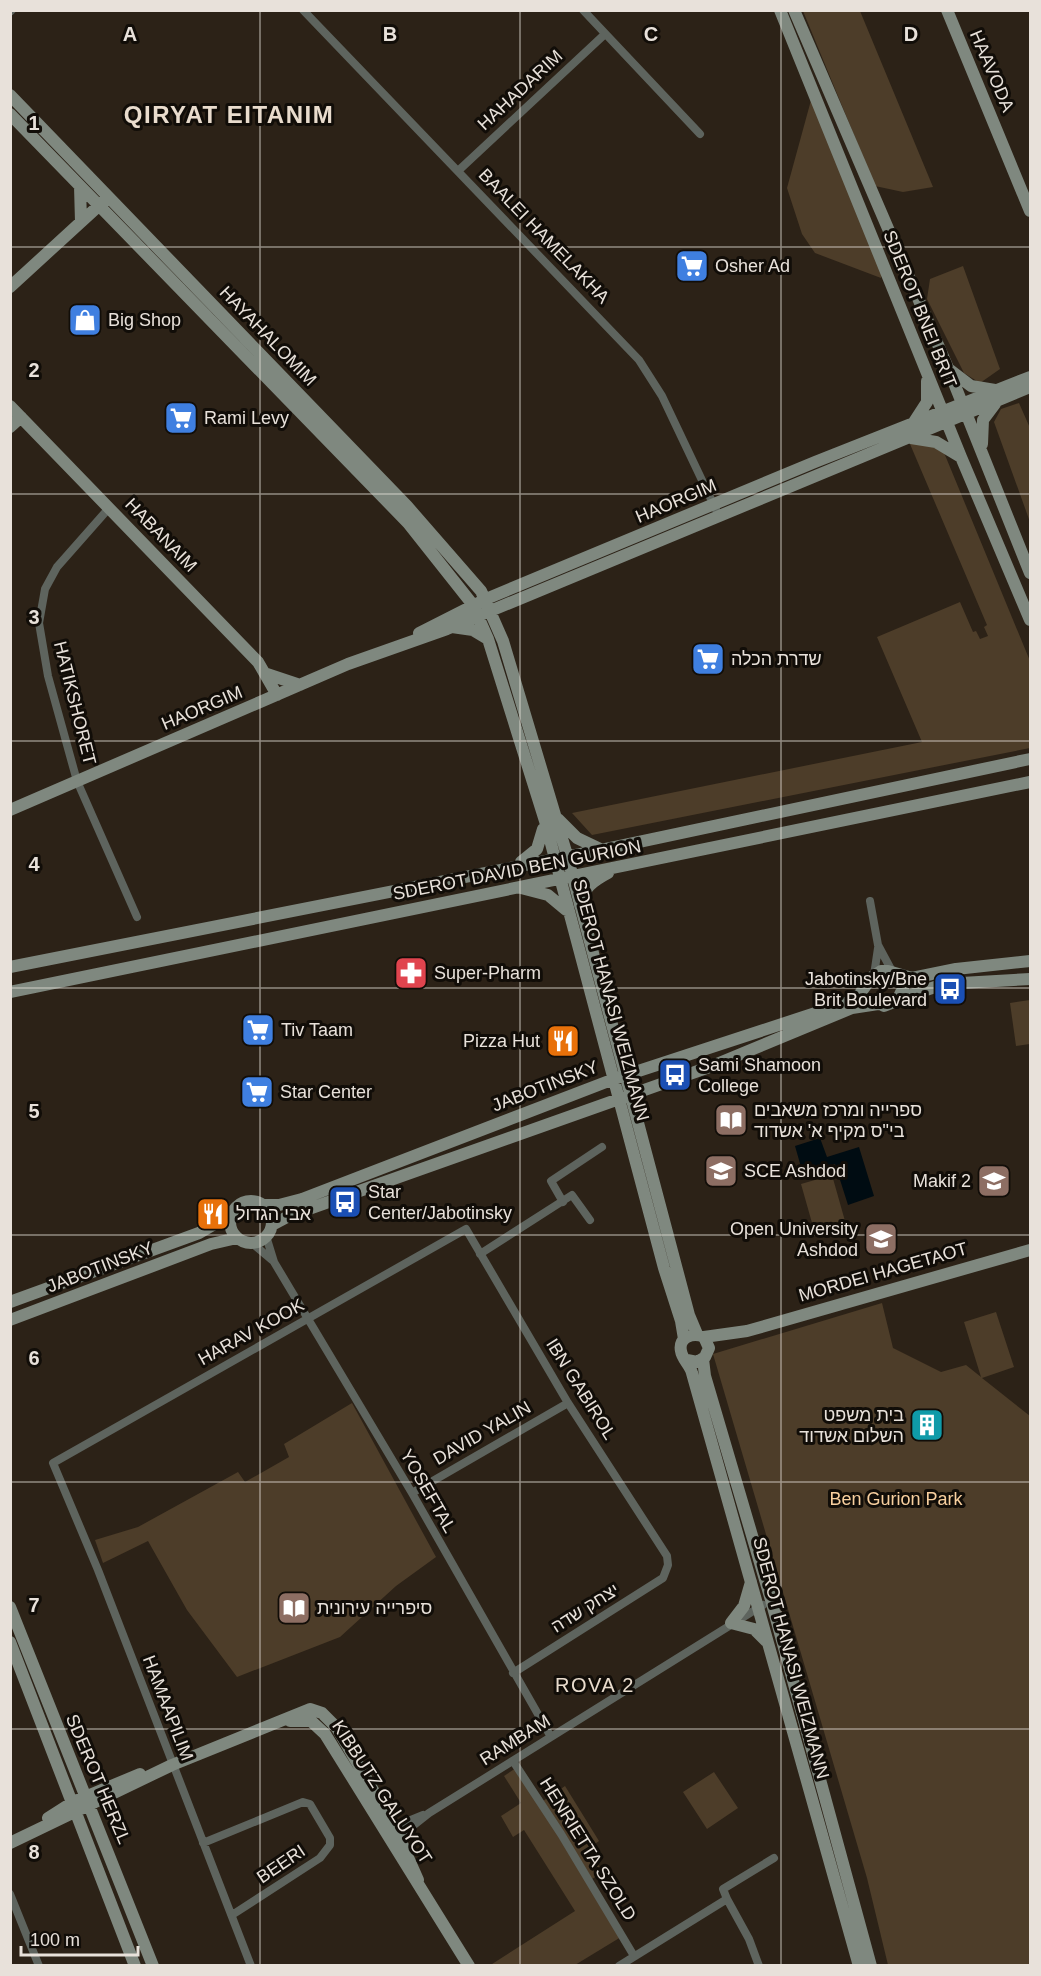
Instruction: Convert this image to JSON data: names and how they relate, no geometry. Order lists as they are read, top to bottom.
{
  "streets": {
    "street": [
      "HAAVODA",
      "HAHADARIM",
      "BAALEI HAMELAKHA",
      "SDEROT BNEI BRIT",
      "HAYAHALOMIM",
      "HAORGIM",
      "HABANAIM",
      "HATIKSHORET",
      "SDEROT DAVID BEN GURION",
      "SDEROT HANASI WEIZMANN",
      "JABOTINSKY",
      "MORDEI HAGETAOT",
      "HARAV KOOK",
      "IBN GABIROL",
      "DAVID YALIN",
      "YOSEFTAL",
      "יצחק שדה",
      "HAMAAPILIM",
      "RAMBAM",
      "SDEROT HERZL",
      "KIBBUTZ GALUYOT",
      "HENRIETTA SZOLD",
      "BEERI"
    ]
  },
  "crossings": [
    ["HAHADARIM", "BAALEI HAMELAKHA"],
    ["BAALEI HAMELAKHA", "HAORGIM"],
    ["SDEROT BNEI BRIT", "HAORGIM"],
    ["HAYAHALOMIM", "HAORGIM"],
    ["HAYAHALOMIM", "SDEROT HANASI WEIZMANN"],
    ["HAORGIM", "HABANAIM"],
    ["HAORGIM", "HATIKSHORET"],
    ["HAORGIM", "SDEROT HANASI WEIZMANN"],
    ["HABANAIM", "HATIKSHORET"],
    ["SDEROT DAVID BEN GURION", "SDEROT HANASI WEIZMANN"],
    ["SDEROT HANASI WEIZMANN", "JABOTINSKY"],
    ["SDEROT HANASI WEIZMANN", "MORDEI HAGETAOT"],
    ["SDEROT HANASI WEIZMANN", "RAMBAM"],
    ["JABOTINSKY", "YOSEFTAL"],
    ["HARAV KOOK", "IBN GABIROL"],
    ["HARAV KOOK", "YOSEFTAL"],
    ["HARAV KOOK", "HAMAAPILIM"],
    ["IBN GABIROL", "DAVID YALIN"],
    ["IBN GABIROL", "יצחק שדה"],
    ["DAVID YALIN", "YOSEFTAL"],
    ["YOSEFTAL", "יצחק שדה"],
    ["YOSEFTAL", "RAMBAM"],
    ["HAMAAPILIM", "BEERI"],
    ["RAMBAM", "KIBBUTZ GALUYOT"],
    ["RAMBAM", "HENRIETTA SZOLD"]
  ],
  "districts": ["QIRYAT EITANIM", "ROVA 2"],
  "parks": ["Ben Gurion Park"],
  "places": {
    "supermarket": [
      "Osher Ad",
      "Rami Levy",
      "שדרת הכלה",
      "Tiv Taam",
      "Star Center"
    ],
    "shop": ["Big Shop"],
    "pharmacy": ["Super-Pharm"],
    "bus stop": ["Jabotinsky/Bne Brit Boulevard", "Sami Shamoon College", "Star Center/Jabotinsky"],
    "restaurant": ["Pizza Hut", "אבי הגדול"],
    "library": ["ספרייה ומרכז משאבים בי\"ס מקיף א' אשדוד", "סיפרייה עירונית"],
    "school or university": ["SCE Ashdod", "Makif 2", "Open University Ashdod"],
    "building": ["בית משפט השלום אשדוד"]
  },
  "scale_bar": "100 m",
  "grid": {
    "columns": [
      "A",
      "B",
      "C",
      "D"
    ],
    "rows": [
      "1",
      "2",
      "3",
      "4",
      "5",
      "6",
      "7",
      "8"
    ]
  }
}
